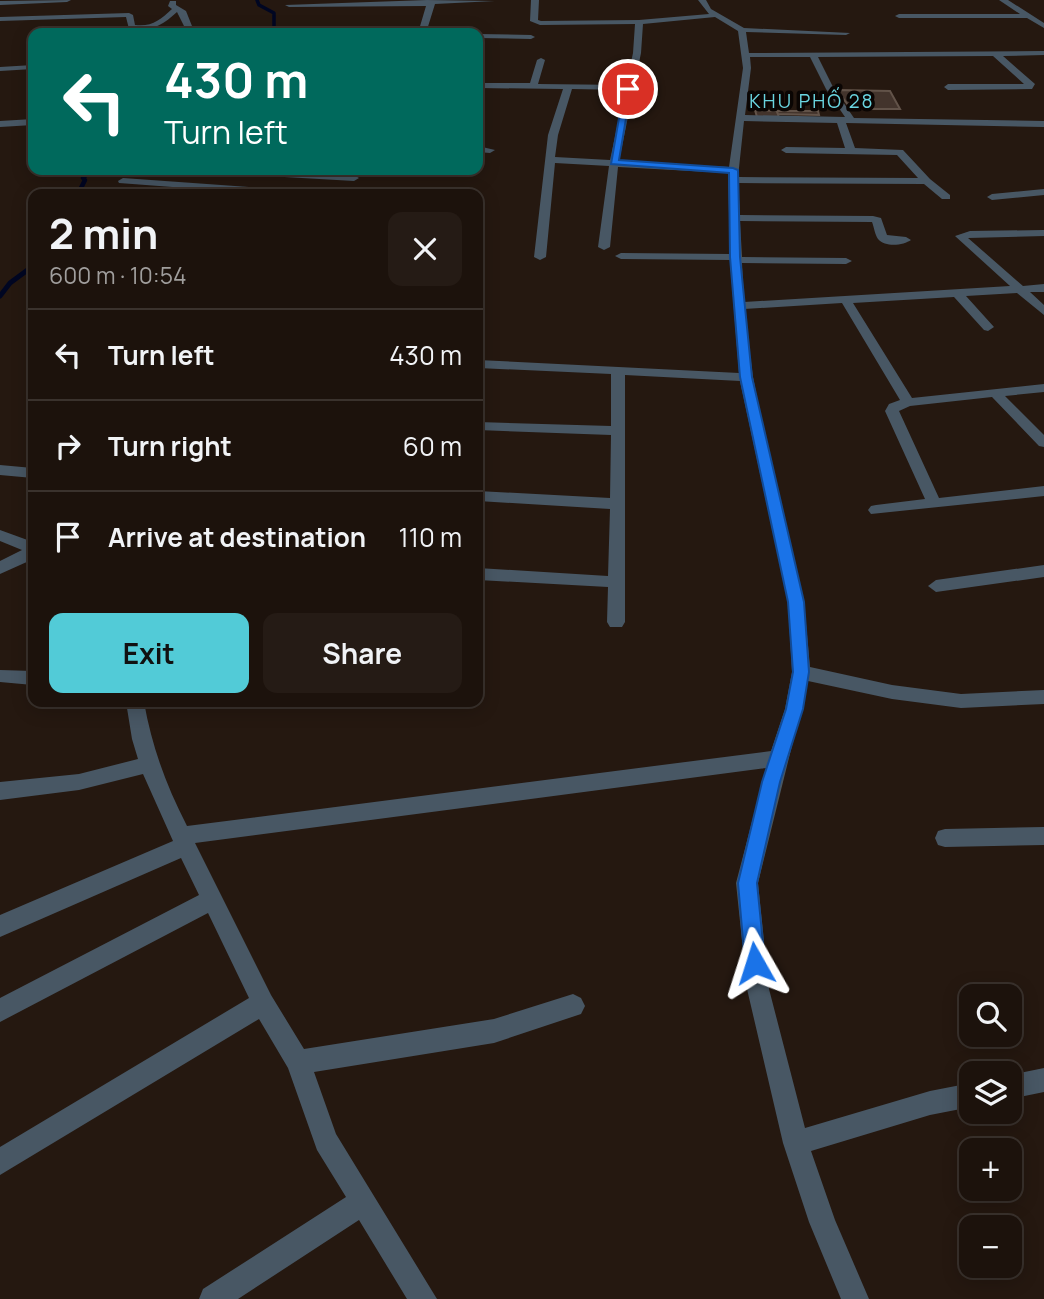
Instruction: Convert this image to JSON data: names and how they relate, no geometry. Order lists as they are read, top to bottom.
{
  "districts": ["KHU PHỐ 28"],
  "page": {
    "turn": ["430 m", "Turn left"],
    "heading": ["2 min", "600 m · 10:54"],
    "list": [
      {
        "name": "Turn left",
        "value": "430 m"
      },
      {
        "name": "Turn right",
        "value": "60 m"
      },
      {
        "name": "Arrive at destination",
        "value": "110 m"
      }
    ],
    "buttons": ["Exit", "Share"],
    "map_buttons": ["+", "−"]
  }
}
